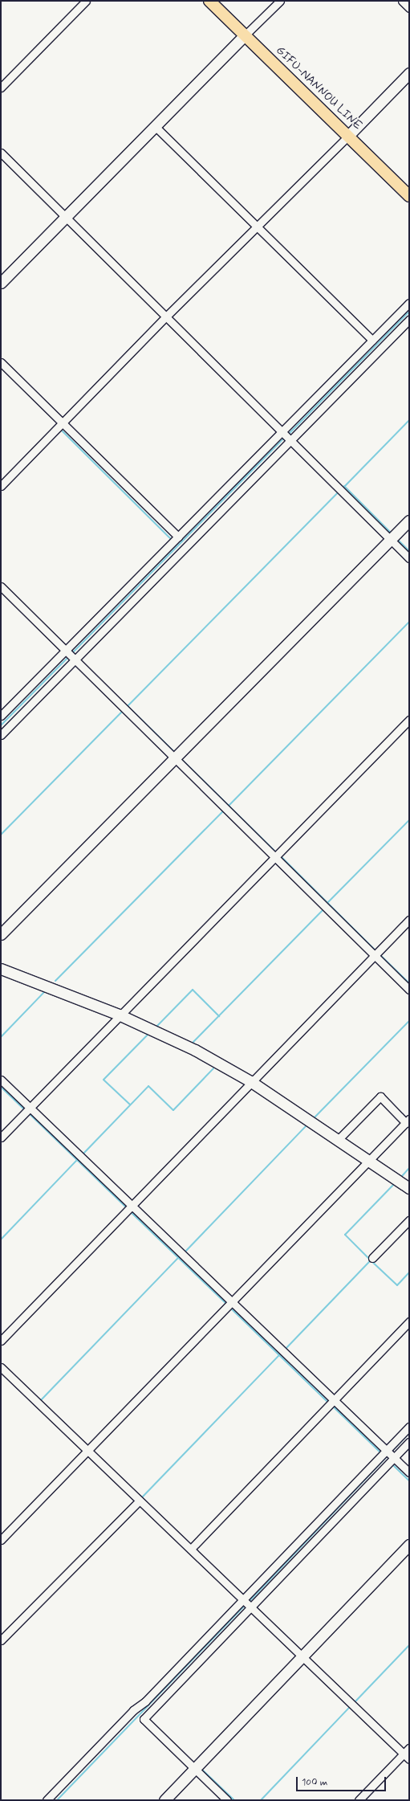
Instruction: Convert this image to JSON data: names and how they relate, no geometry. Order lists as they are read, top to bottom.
{
  "streets": {
    "main road": ["GIFU-NANNOU LINE"]
  },
  "scale_bar": "100 m"
}
